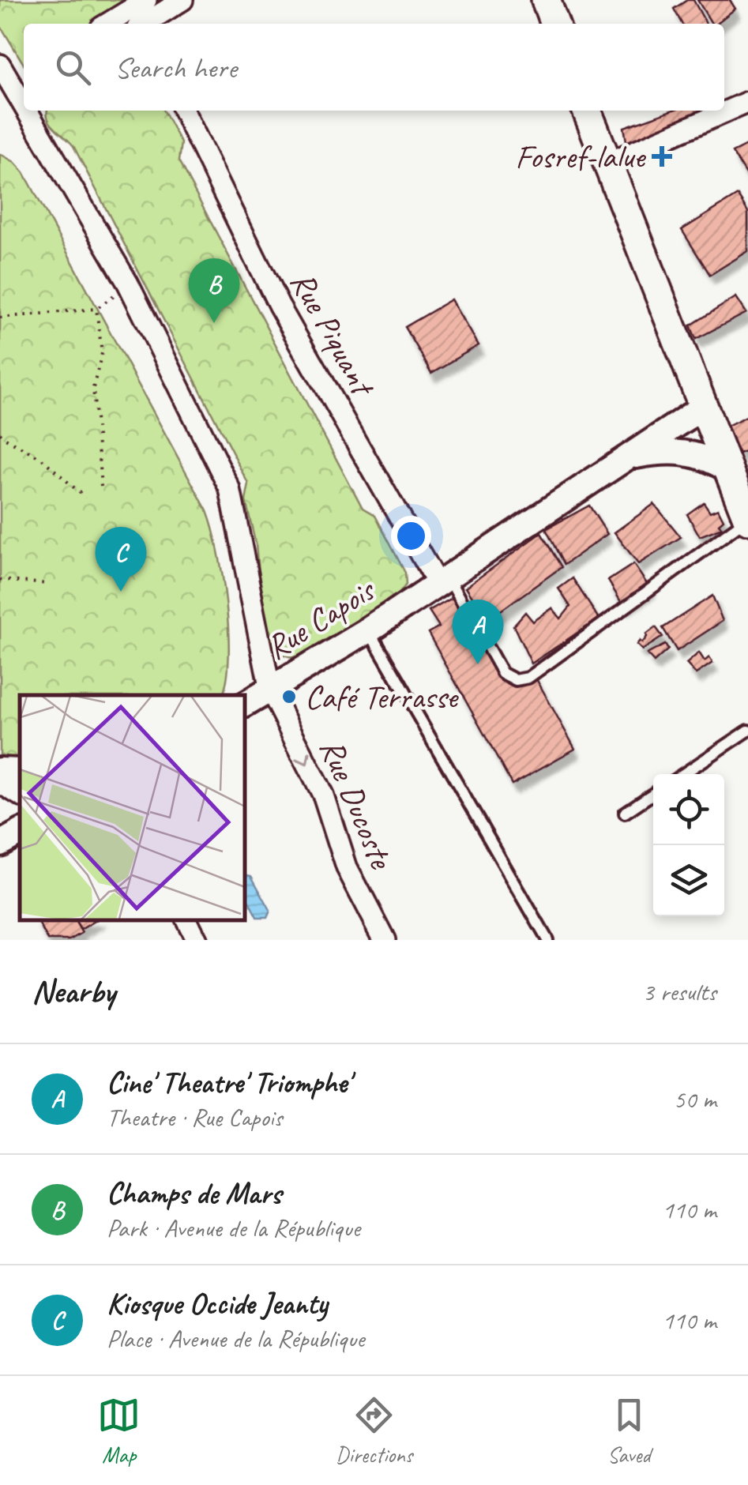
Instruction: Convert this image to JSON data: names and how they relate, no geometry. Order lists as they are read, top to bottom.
{
  "streets": {
    "street": ["Rue Piquant", "Rue Capois", "Rue Ducoste"]
  },
  "crossings": [
    ["Rue Piquant", "Rue Capois"],
    ["Rue Capois", "Rue Ducoste"]
  ],
  "places": {
    "health": ["Fosref-lalue"],
    "other": ["Café Terrasse"]
  },
  "page": {
    "search": "Search here",
    "pins": ["B", "C", "A"],
    "heading": ["Nearby", "3 results"],
    "list": [
      {
        "mark": "A",
        "name": "Cine' Theatre' Triomphe'",
        "note": "Theatre · Rue Capois",
        "value": "50 m"
      },
      {
        "mark": "B",
        "name": "Champs de Mars",
        "note": "Park · Avenue de la République",
        "value": "110 m"
      },
      {
        "mark": "C",
        "name": "Kiosque Occide Jeanty",
        "note": "Place · Avenue de la République",
        "value": "110 m"
      }
    ],
    "nav": ["Map", "Directions", "Saved"]
  }
}
